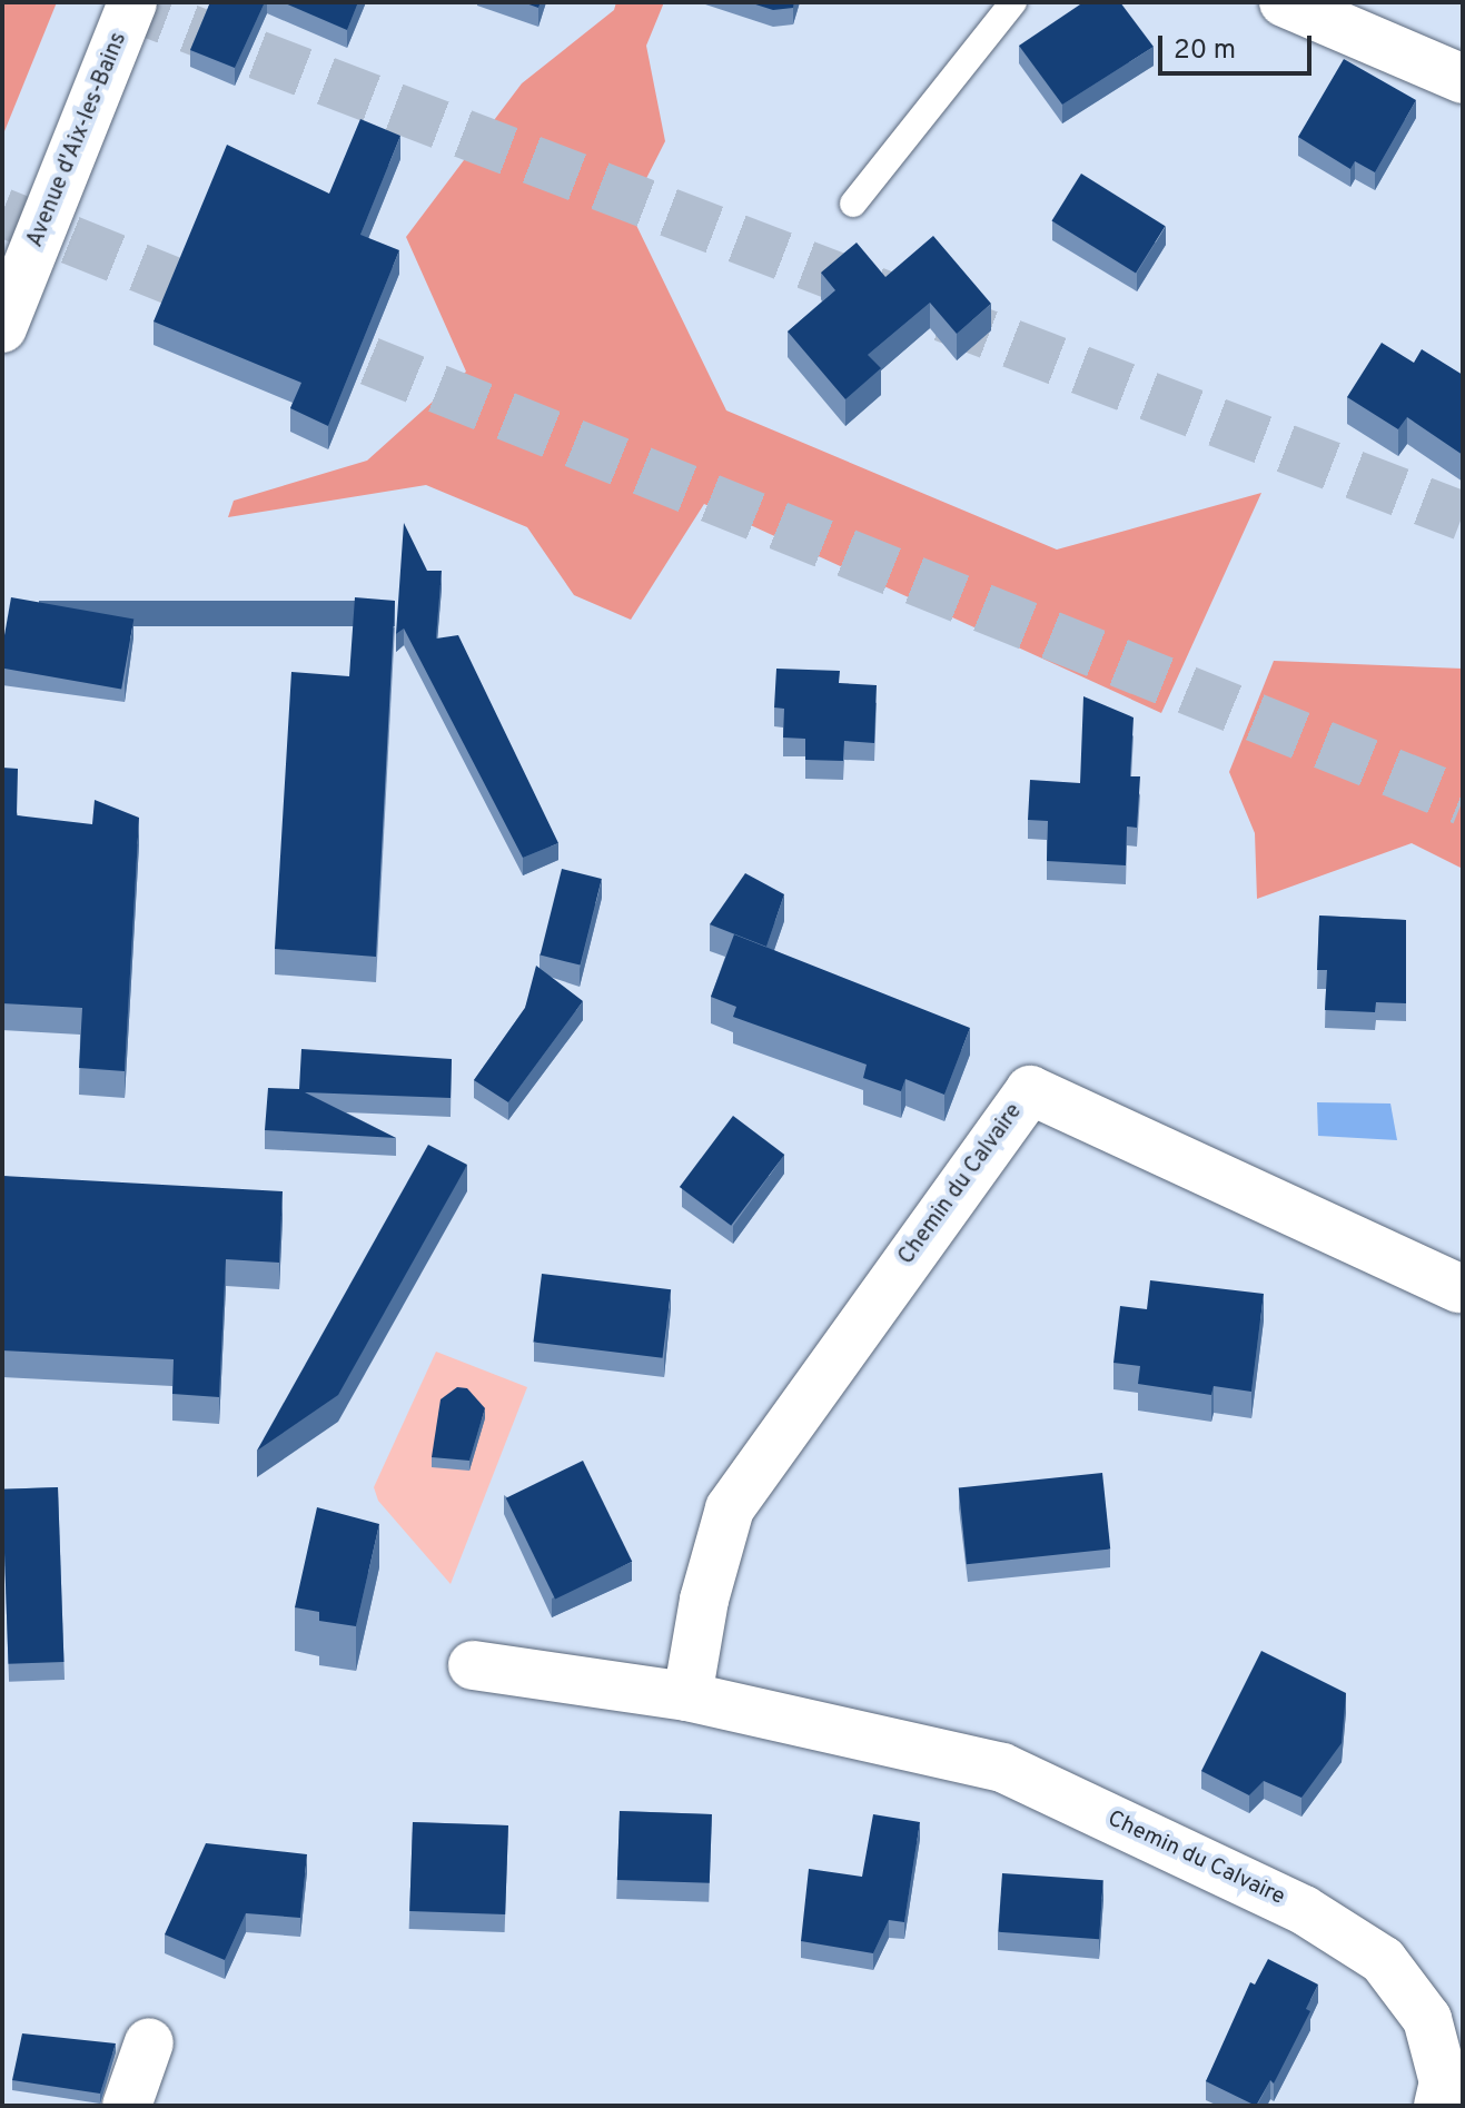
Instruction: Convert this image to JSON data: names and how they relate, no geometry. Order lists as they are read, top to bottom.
{
  "streets": {
    "street": ["Avenue d'Aix-les-Bains", "Chemin du Calvaire"]
  },
  "scale_bar": "20 m"
}
